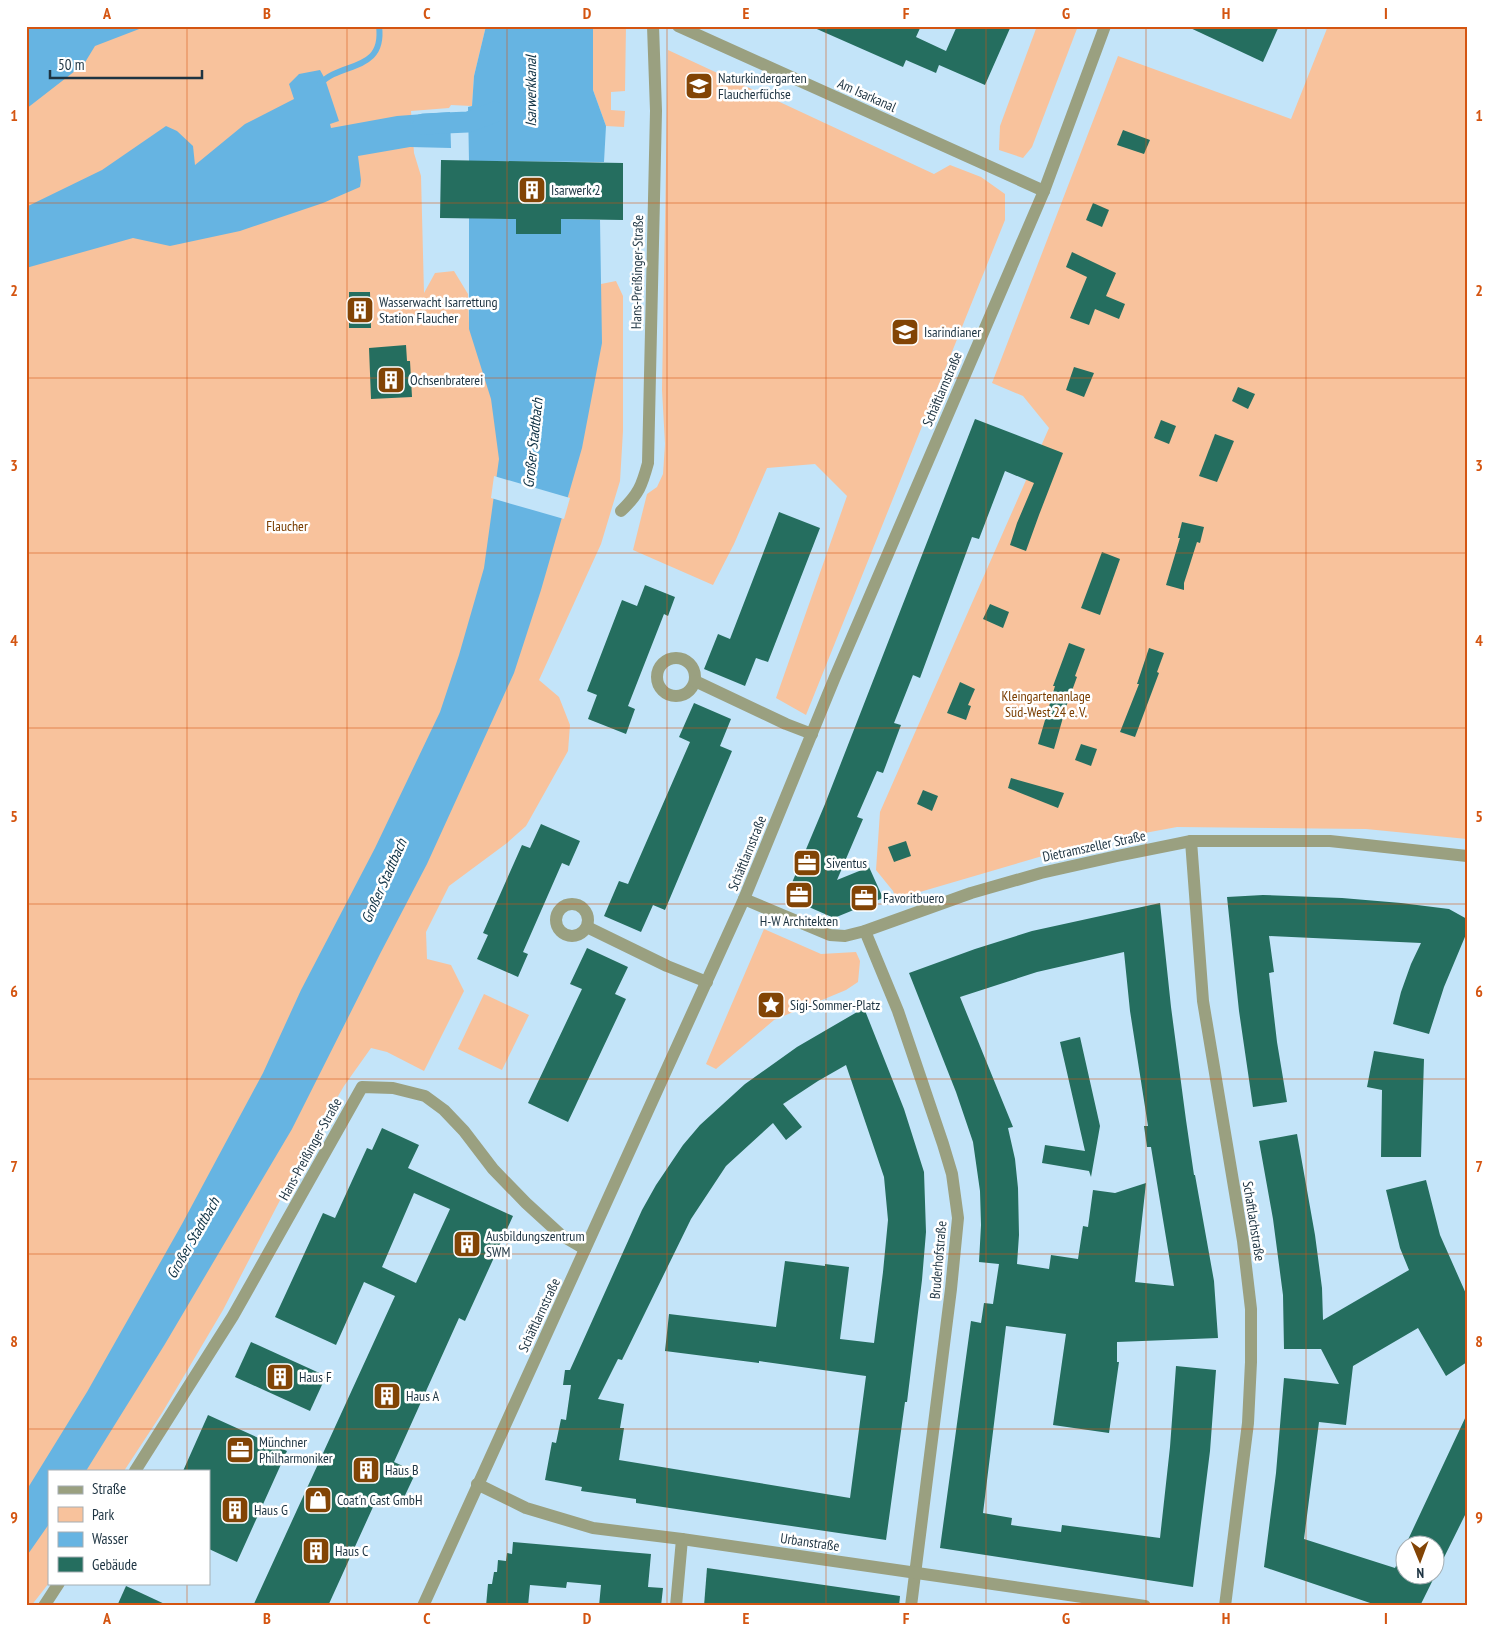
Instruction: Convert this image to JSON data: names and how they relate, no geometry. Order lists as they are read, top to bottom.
{
  "streets": {
    "street": [
      "Am Isarkanal",
      "Hans-Preißinger-Straße",
      "Schäftlarnstraße",
      "Dietramszeller Straße",
      "Schaftlachstraße",
      "Bruderhofstraße",
      "Urbanstraße"
    ]
  },
  "crossings": [
    ["Am Isarkanal", "Schäftlarnstraße"],
    ["Hans-Preißinger-Straße", "Schäftlarnstraße"],
    ["Schäftlarnstraße", "Dietramszeller Straße"],
    ["Schäftlarnstraße", "Urbanstraße"],
    ["Dietramszeller Straße", "Schaftlachstraße"],
    ["Dietramszeller Straße", "Bruderhofstraße"],
    ["Bruderhofstraße", "Urbanstraße"]
  ],
  "water": ["Isarwerkkanal", "Großer Stadtbach"],
  "parks": ["Flaucher", "Kleingartenanlage Süd-West 24 e. V."],
  "places": {
    "school or university": ["Naturkindergarten Flaucherfüchse", "Isarindianer"],
    "building": [
      "Isarwerk 2",
      "Wasserwacht Isarrettung Station Flaucher",
      "Ochsenbraterei",
      "Ausbildungszentrum SWM",
      "Haus F",
      "Haus A",
      "Haus B",
      "Haus G",
      "Haus C"
    ],
    "office": [
      "Siventus",
      "H-W Architekten",
      "Favoritbuero",
      "Münchner Philharmoniker"
    ],
    "place": ["Sigi-Sommer-Platz"],
    "shop": ["Coat'n Cast GmbH"]
  },
  "legend": [
    "Straße",
    "Park",
    "Wasser",
    "Gebäude"
  ],
  "scale_bar": "50 m",
  "north": "bottom",
  "grid": {
    "columns": [
      "A",
      "B",
      "C",
      "D",
      "E",
      "F",
      "G",
      "H",
      "I"
    ],
    "rows": [
      "1",
      "2",
      "3",
      "4",
      "5",
      "6",
      "7",
      "8",
      "9"
    ]
  }
}
